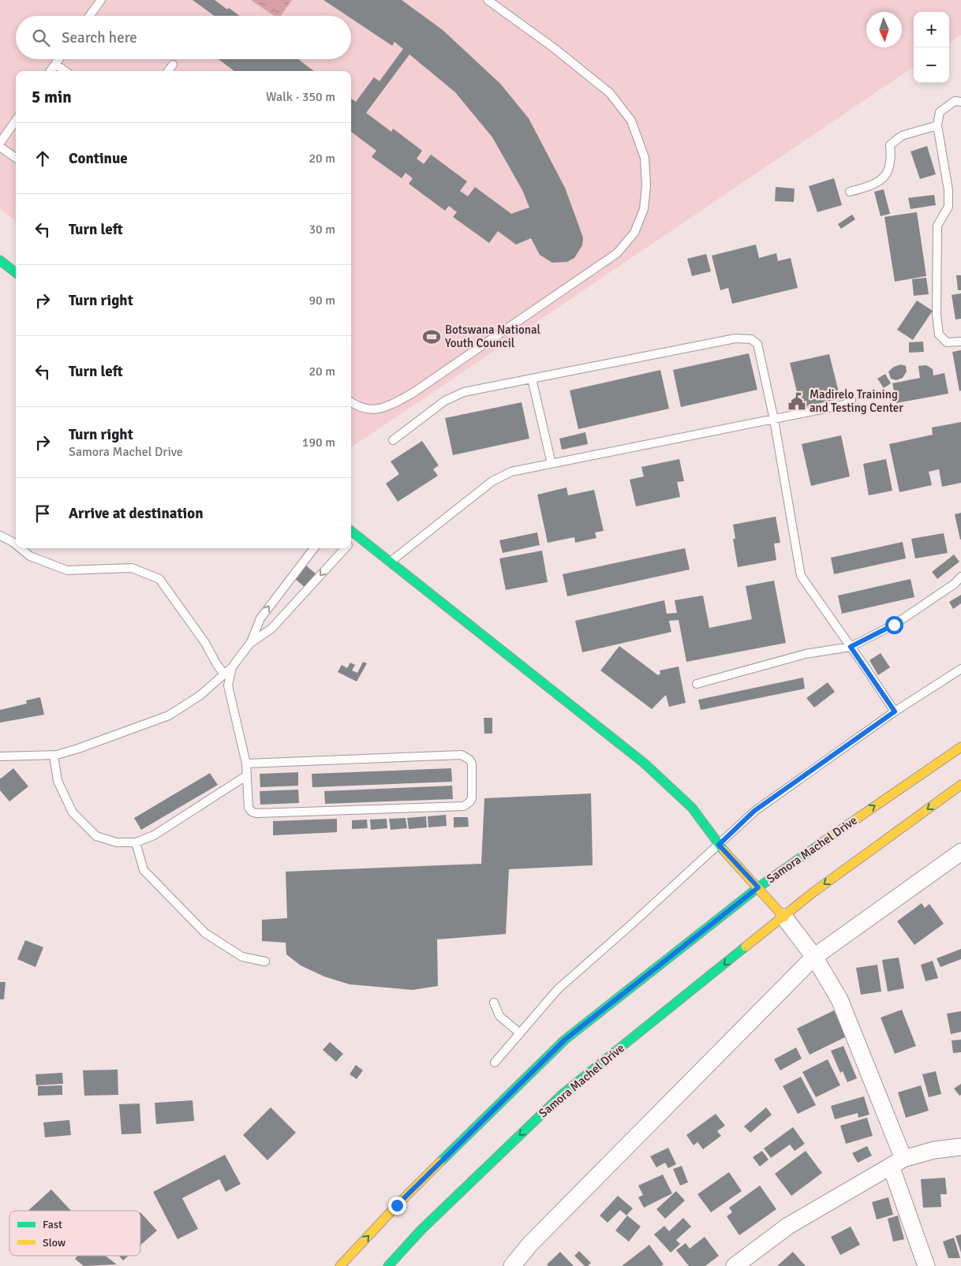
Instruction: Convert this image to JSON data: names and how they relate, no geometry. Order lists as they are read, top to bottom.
{
  "streets": {
    "main road": ["Samora Machel Drive"]
  },
  "places": {
    "sports": ["Botswana National Youth Council"],
    "public building": ["Madirelo Training and Testing Center"]
  },
  "legend": ["Fast", "Slow"],
  "north": "bottom",
  "page": {
    "map_buttons": ["+", "−"],
    "search": "Search here",
    "heading": ["5 min", "Walk · 350 m"],
    "list": [
      ["Continue", "20 m"],
      ["Turn left", "30 m"],
      ["Turn right", "90 m"],
      ["Turn left", "20 m"],
      ["Turn right", "Samora Machel Drive", "190 m"],
      "Arrive at destination"
    ]
  }
}
